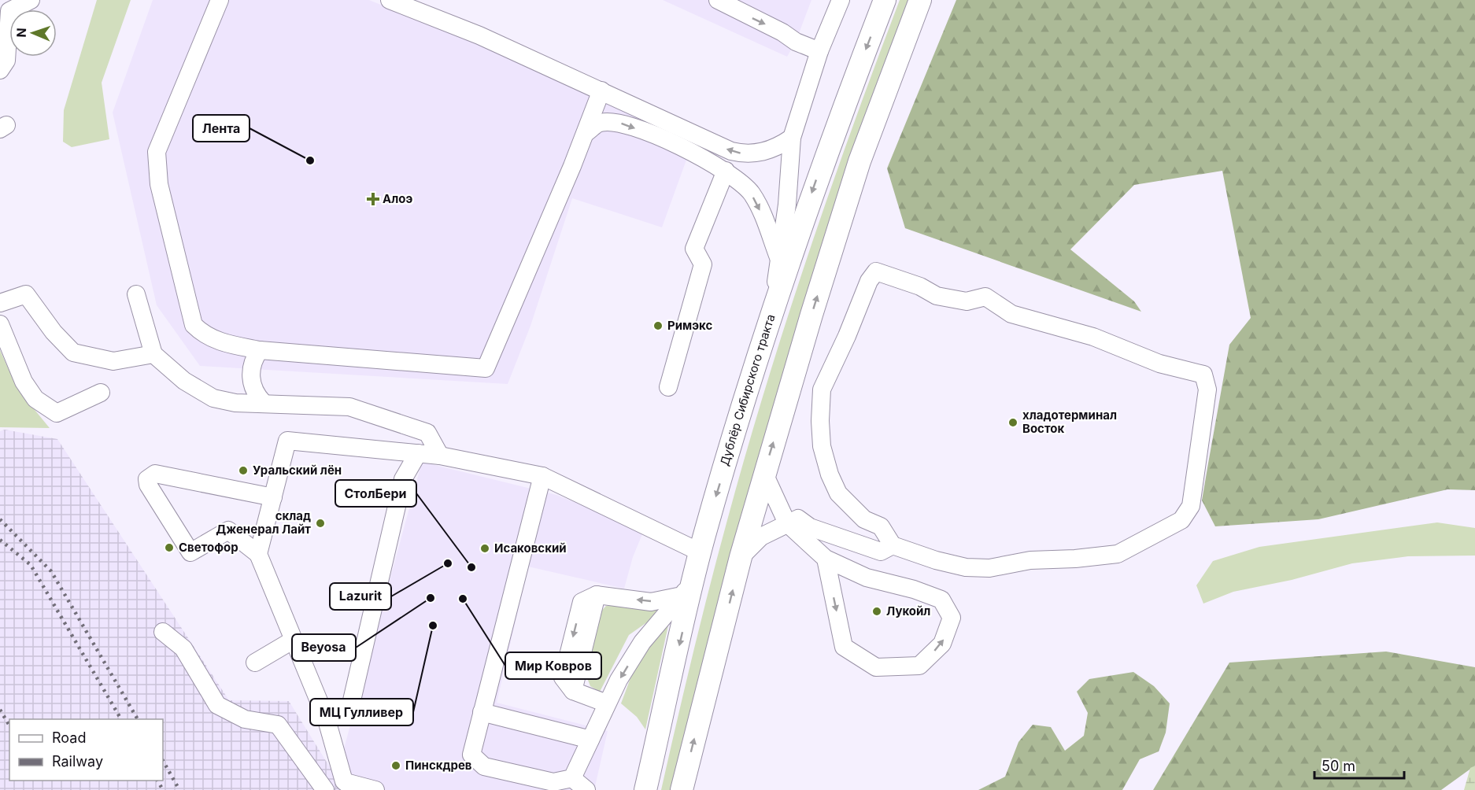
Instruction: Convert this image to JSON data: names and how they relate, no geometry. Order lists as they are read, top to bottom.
{
  "streets": {
    "main road": ["Дублёр Сибирского тракта"]
  },
  "places": {
    "other": [
      "Лента",
      "Римэкс",
      "хладотерминал Восток",
      "Уральский лён",
      "склад Дженерал Лайт",
      "Светофор",
      "Исаковский",
      "Lazurit",
      "СтолБери",
      "Beyosa",
      "Мир Ковров",
      "Лукойл",
      "МЦ Гулливер",
      "Пинскдрев"
    ],
    "health": ["Алоэ"]
  },
  "legend": ["Road", "Railway"],
  "scale_bar": "50 m",
  "north": "left"
}
